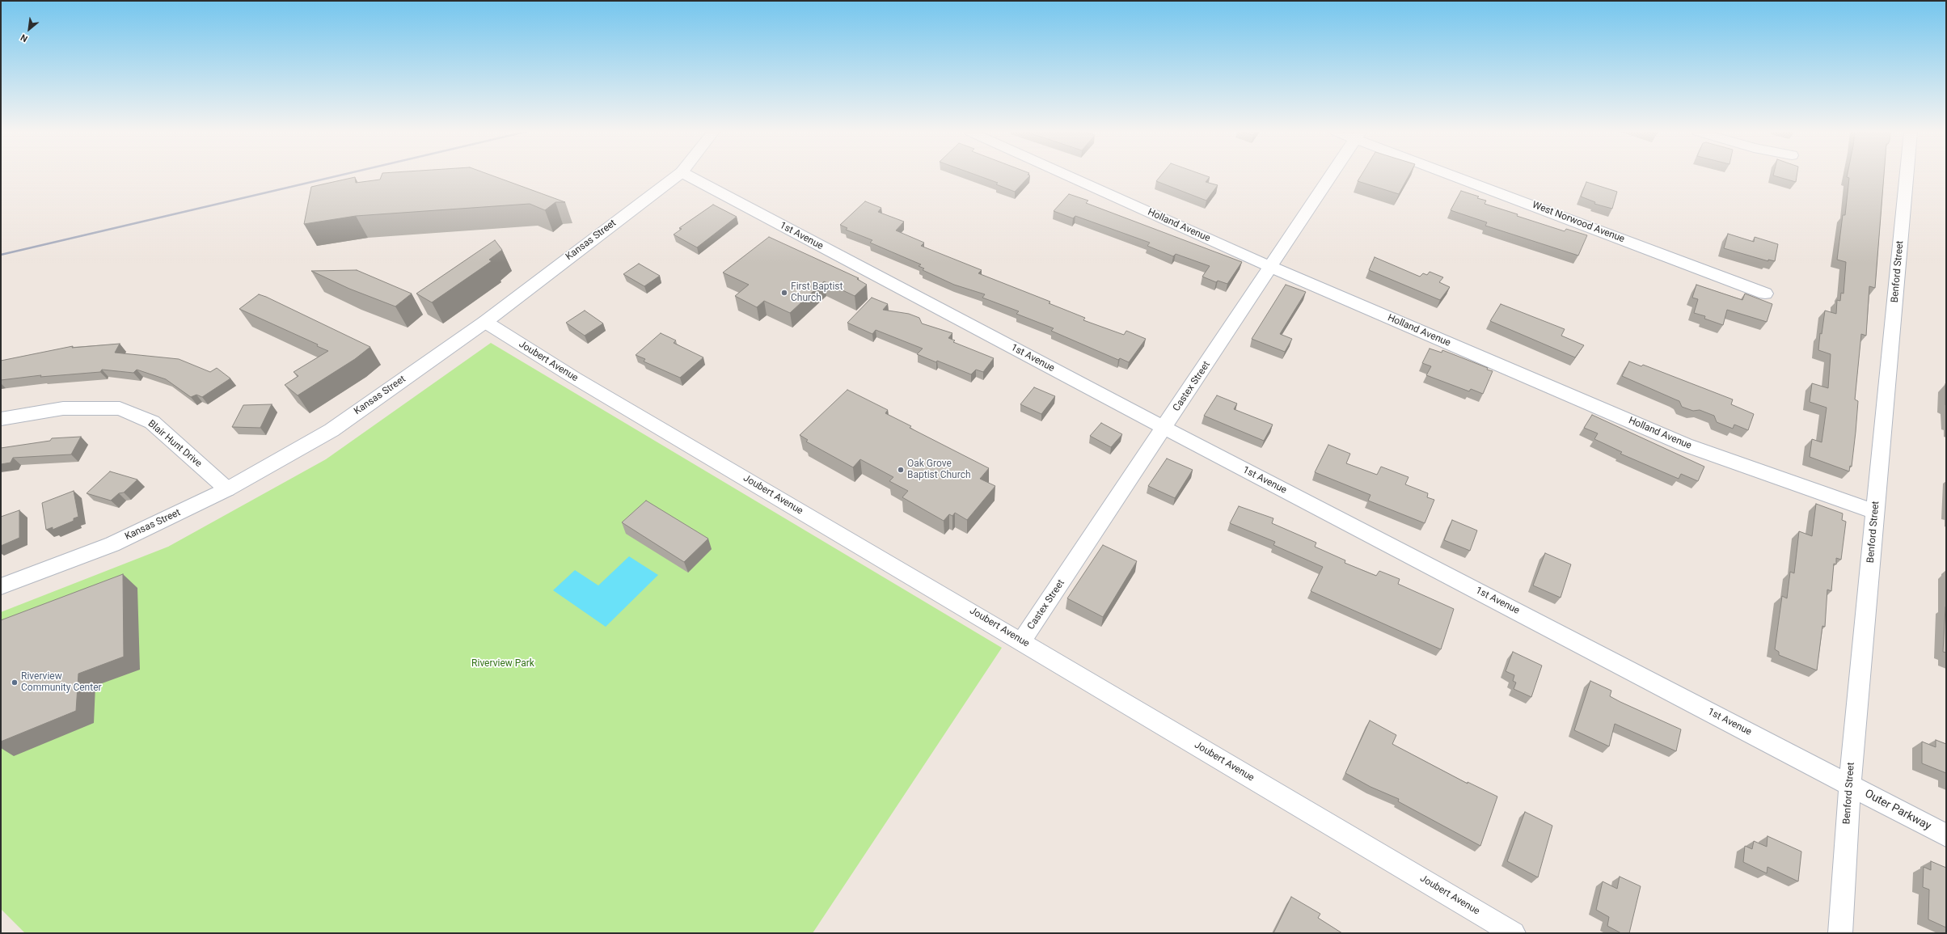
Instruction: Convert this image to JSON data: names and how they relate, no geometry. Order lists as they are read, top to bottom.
{
  "streets": {
    "street": [
      "West Norwood Avenue",
      "Holland Avenue",
      "1st Avenue",
      "Kansas Street",
      "Benford Street",
      "Joubert Avenue",
      "Castex Street",
      "Blair Hunt Drive",
      "Outer Parkway"
    ]
  },
  "crossings": [
    ["Holland Avenue", "Benford Street"],
    ["Holland Avenue", "Castex Street"],
    ["1st Avenue", "Benford Street"],
    ["1st Avenue", "Castex Street"],
    ["1st Avenue", "Outer Parkway"],
    ["Kansas Street", "Joubert Avenue"],
    ["Kansas Street", "Blair Hunt Drive"],
    ["Benford Street", "Outer Parkway"],
    ["Joubert Avenue", "Castex Street"]
  ],
  "parks": ["Riverview Park"],
  "places": ["First Baptist Church", "Oak Grove Baptist Church", "Riverview Community Center"],
  "north": "bottom left"
}
